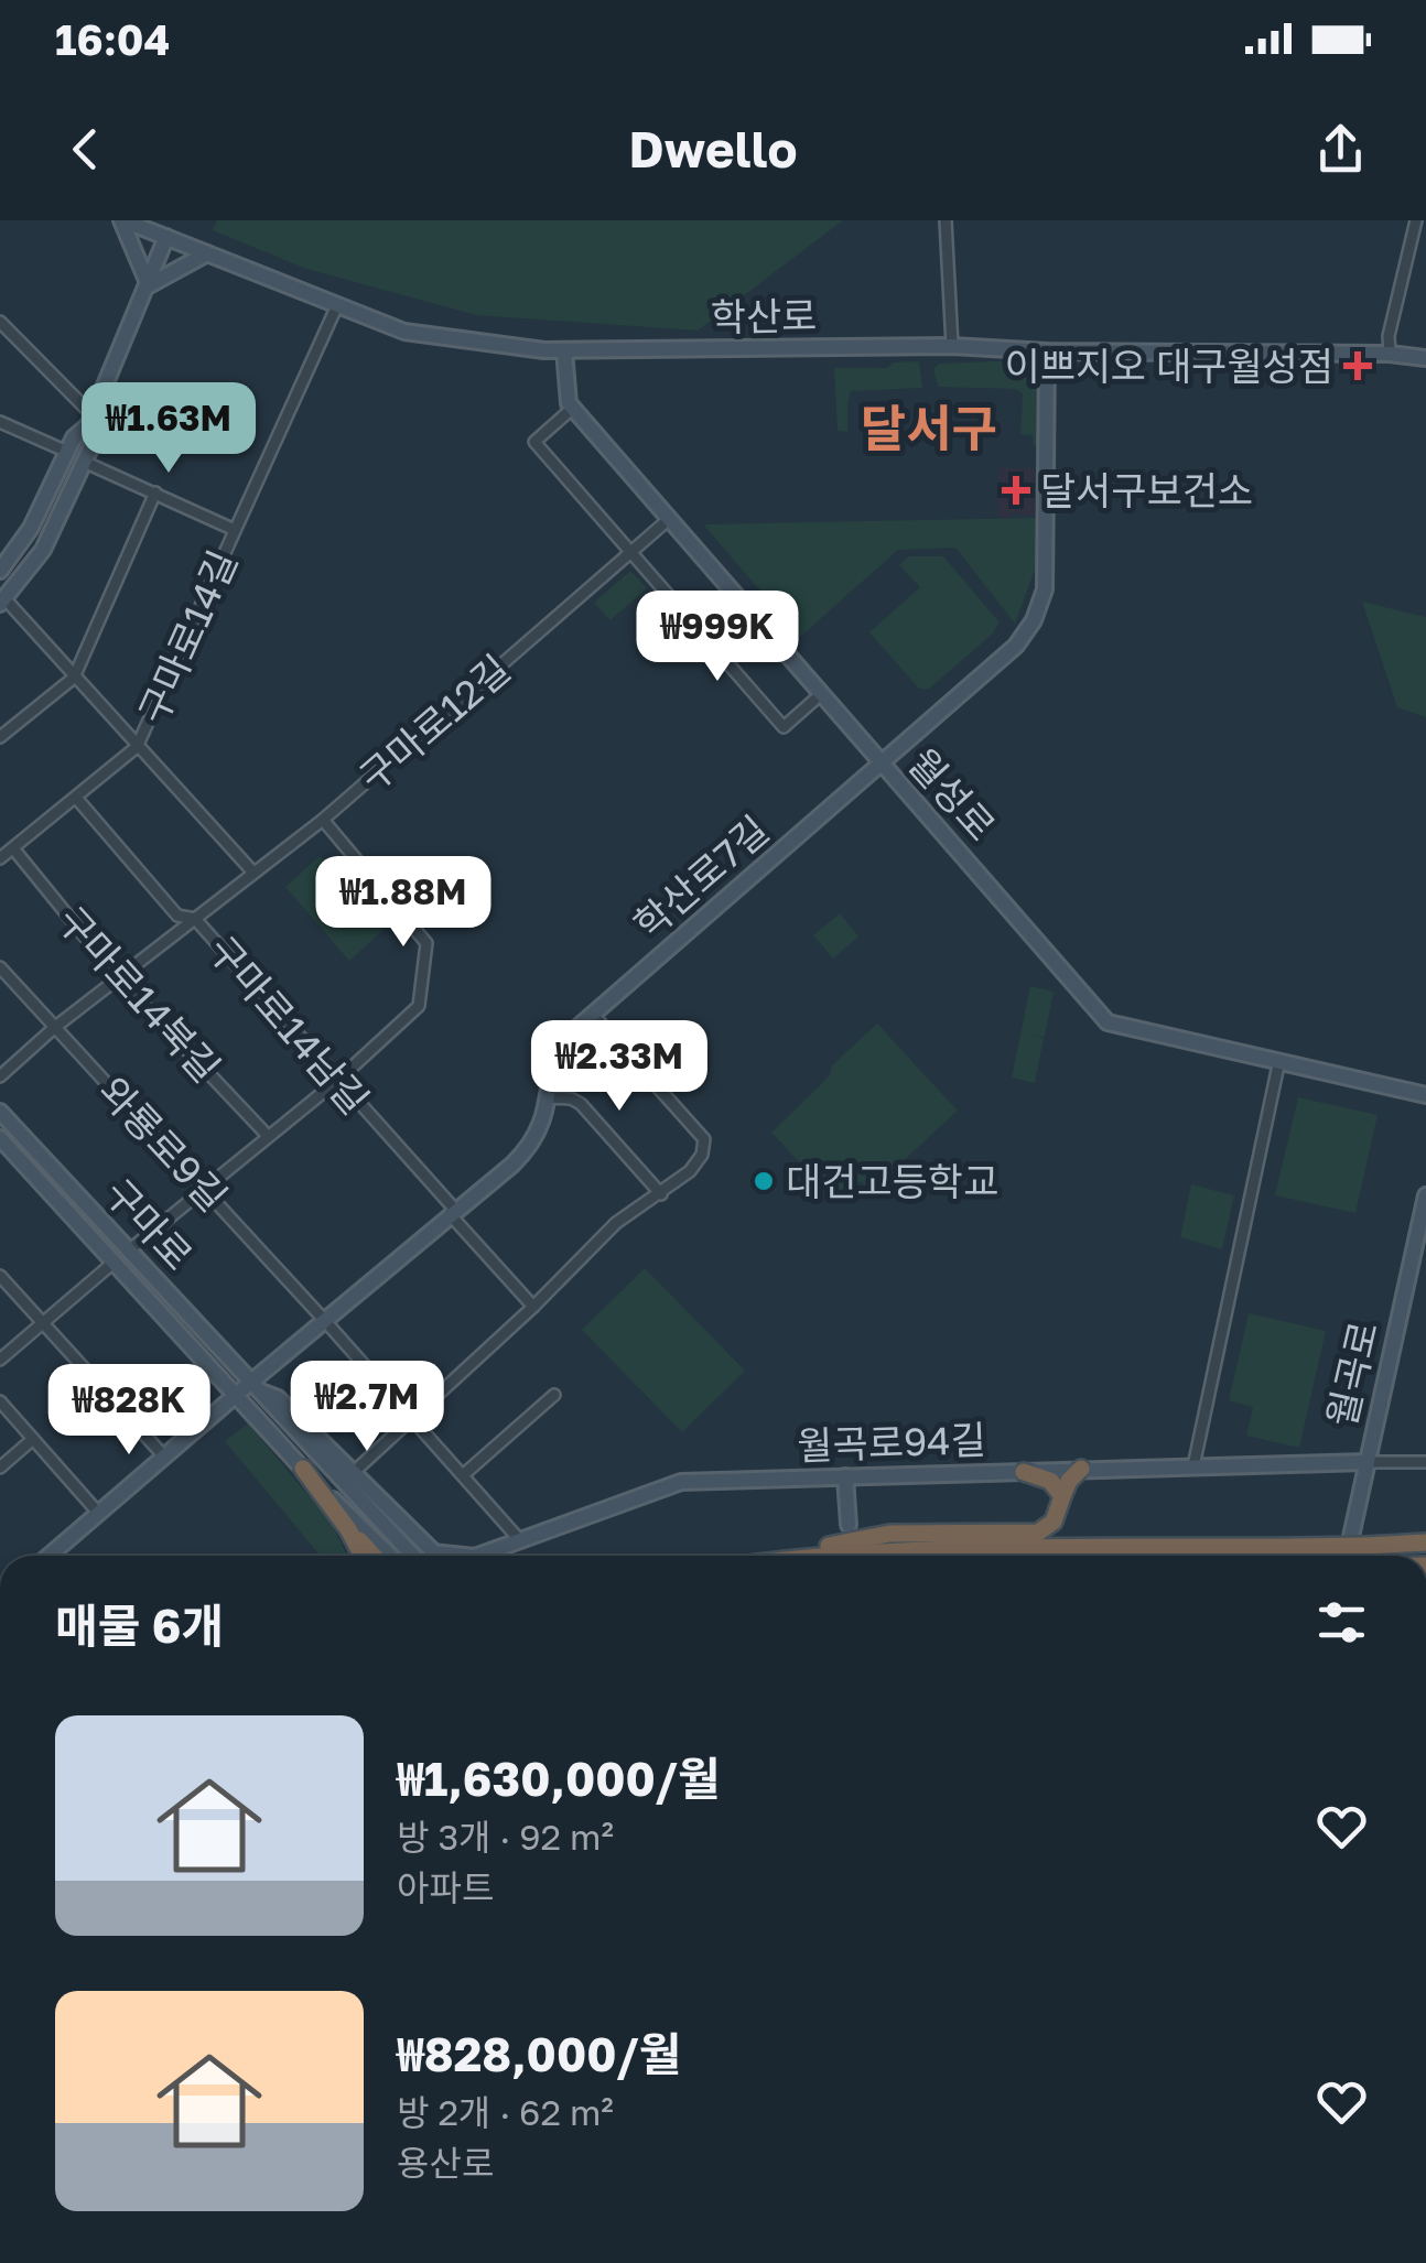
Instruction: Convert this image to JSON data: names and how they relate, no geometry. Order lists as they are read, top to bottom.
{
  "streets": {
    "main road": [
      "학산로",
      "월성로",
      "학산로7길",
      "구마로",
      "월곡로",
      "월곡로94길"
    ],
    "street": [
      "구마로14길",
      "구마로12길",
      "구마로14북길",
      "구마로14남길",
      "와룡로9길"
    ]
  },
  "crossings": [
    ["학산로", "구마로14길"],
    ["학산로", "학산로7길"],
    ["구마로14길", "구마로14북길"],
    ["구마로14길", "구마로14남길"],
    ["구마로12길", "월성로"],
    ["구마로12길", "구마로14북길"],
    ["구마로12길", "구마로14남길"],
    ["구마로12길", "와룡로9길"],
    ["월성로", "학산로7길"],
    ["학산로7길", "구마로14남길"],
    ["학산로7길", "와룡로9길"],
    ["학산로7길", "구마로"],
    ["와룡로9길", "월곡로94길"],
    ["월곡로", "월곡로94길"]
  ],
  "districts": ["달서구"],
  "places": {
    "health": ["이쁘지오 대구월성점", "달서구보건소"],
    "other": ["대건고등학교"]
  },
  "page": {
    "status": "16:04",
    "header": "Dwello",
    "price": [
      "₩1.63M",
      "₩999K",
      "₩1.88M",
      "₩2.33M",
      "₩2.7M",
      "₩828K"
    ],
    "heading": "매물 6개",
    "list": [
      {
        "name": "₩1,630,000/월",
        "note": "방 3개 · 92 m² · 아파트"
      },
      {
        "name": "₩828,000/월",
        "note": "방 2개 · 62 m² · 용산로"
      }
    ]
  }
}
